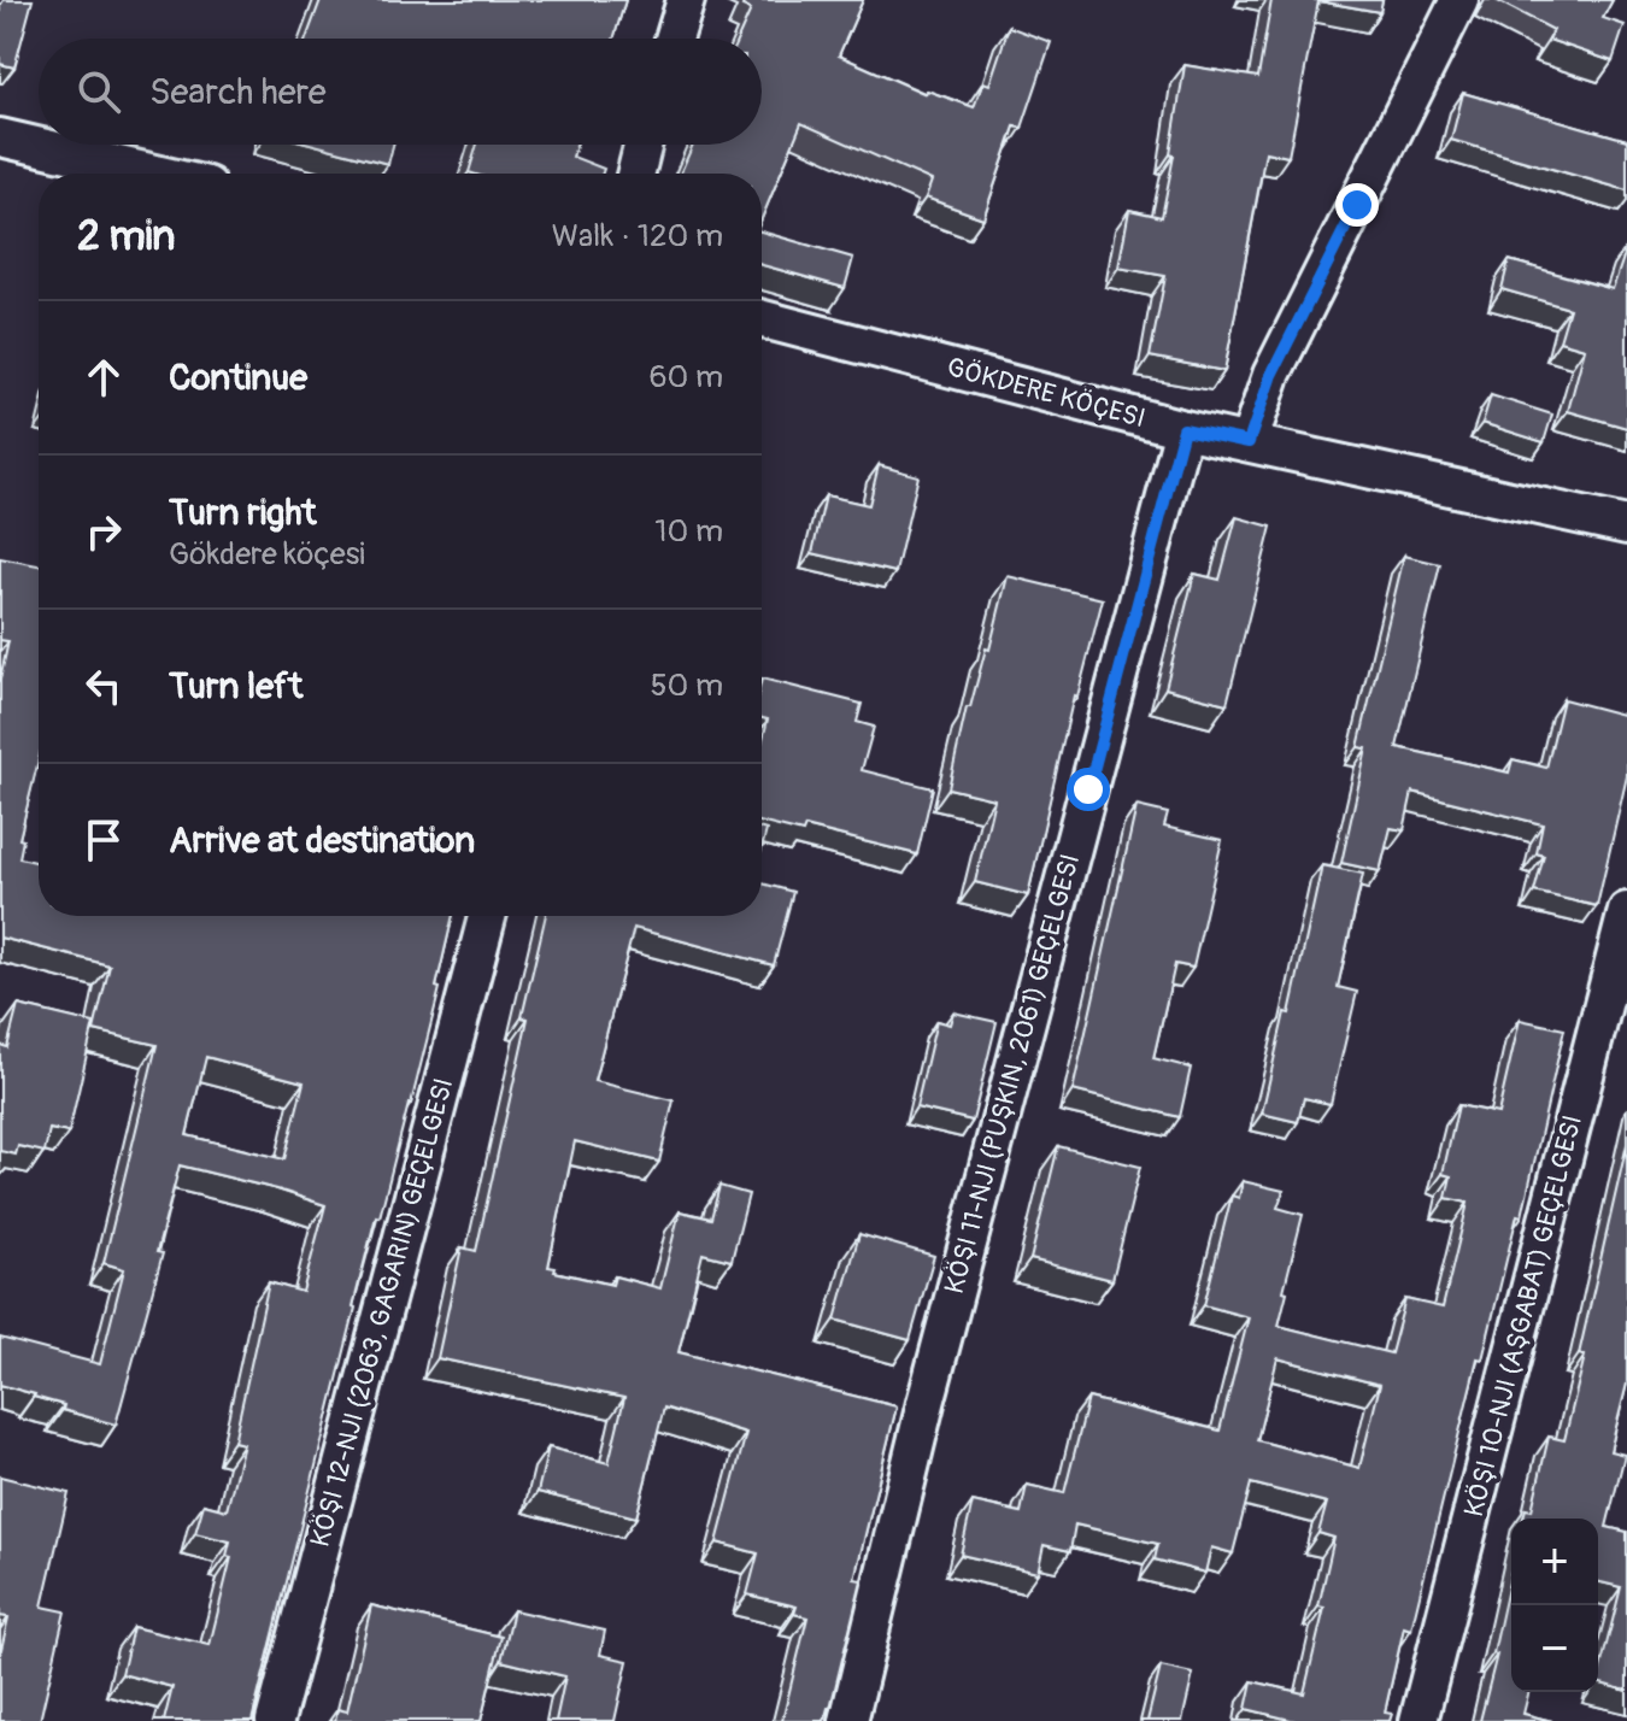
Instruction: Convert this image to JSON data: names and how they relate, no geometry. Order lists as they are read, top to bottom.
{
  "streets": {
    "street": [
      "GÖKDERE KÖÇESI",
      "KÖŞI 11-NJI (PUŞKIN, 2061) GEÇELGESI",
      "KÖŞI 12-NJI (2063, GAGARIN) GEÇELGESI",
      "KÖŞI 10-NJI (AŞGABAT) GEÇELGESI"
    ]
  },
  "crossings": [
    ["GÖKDERE KÖÇESI", "KÖŞI 11-NJI (PUŞKIN, 2061) GEÇELGESI"]
  ],
  "page": {
    "search": "Search here",
    "heading": ["2 min", "Walk · 120 m"],
    "list": [
      ["Continue", "60 m"],
      ["Turn right", "Gökdere köçesi", "10 m"],
      ["Turn left", "50 m"],
      "Arrive at destination"
    ],
    "map_buttons": ["+", "−"]
  }
}
